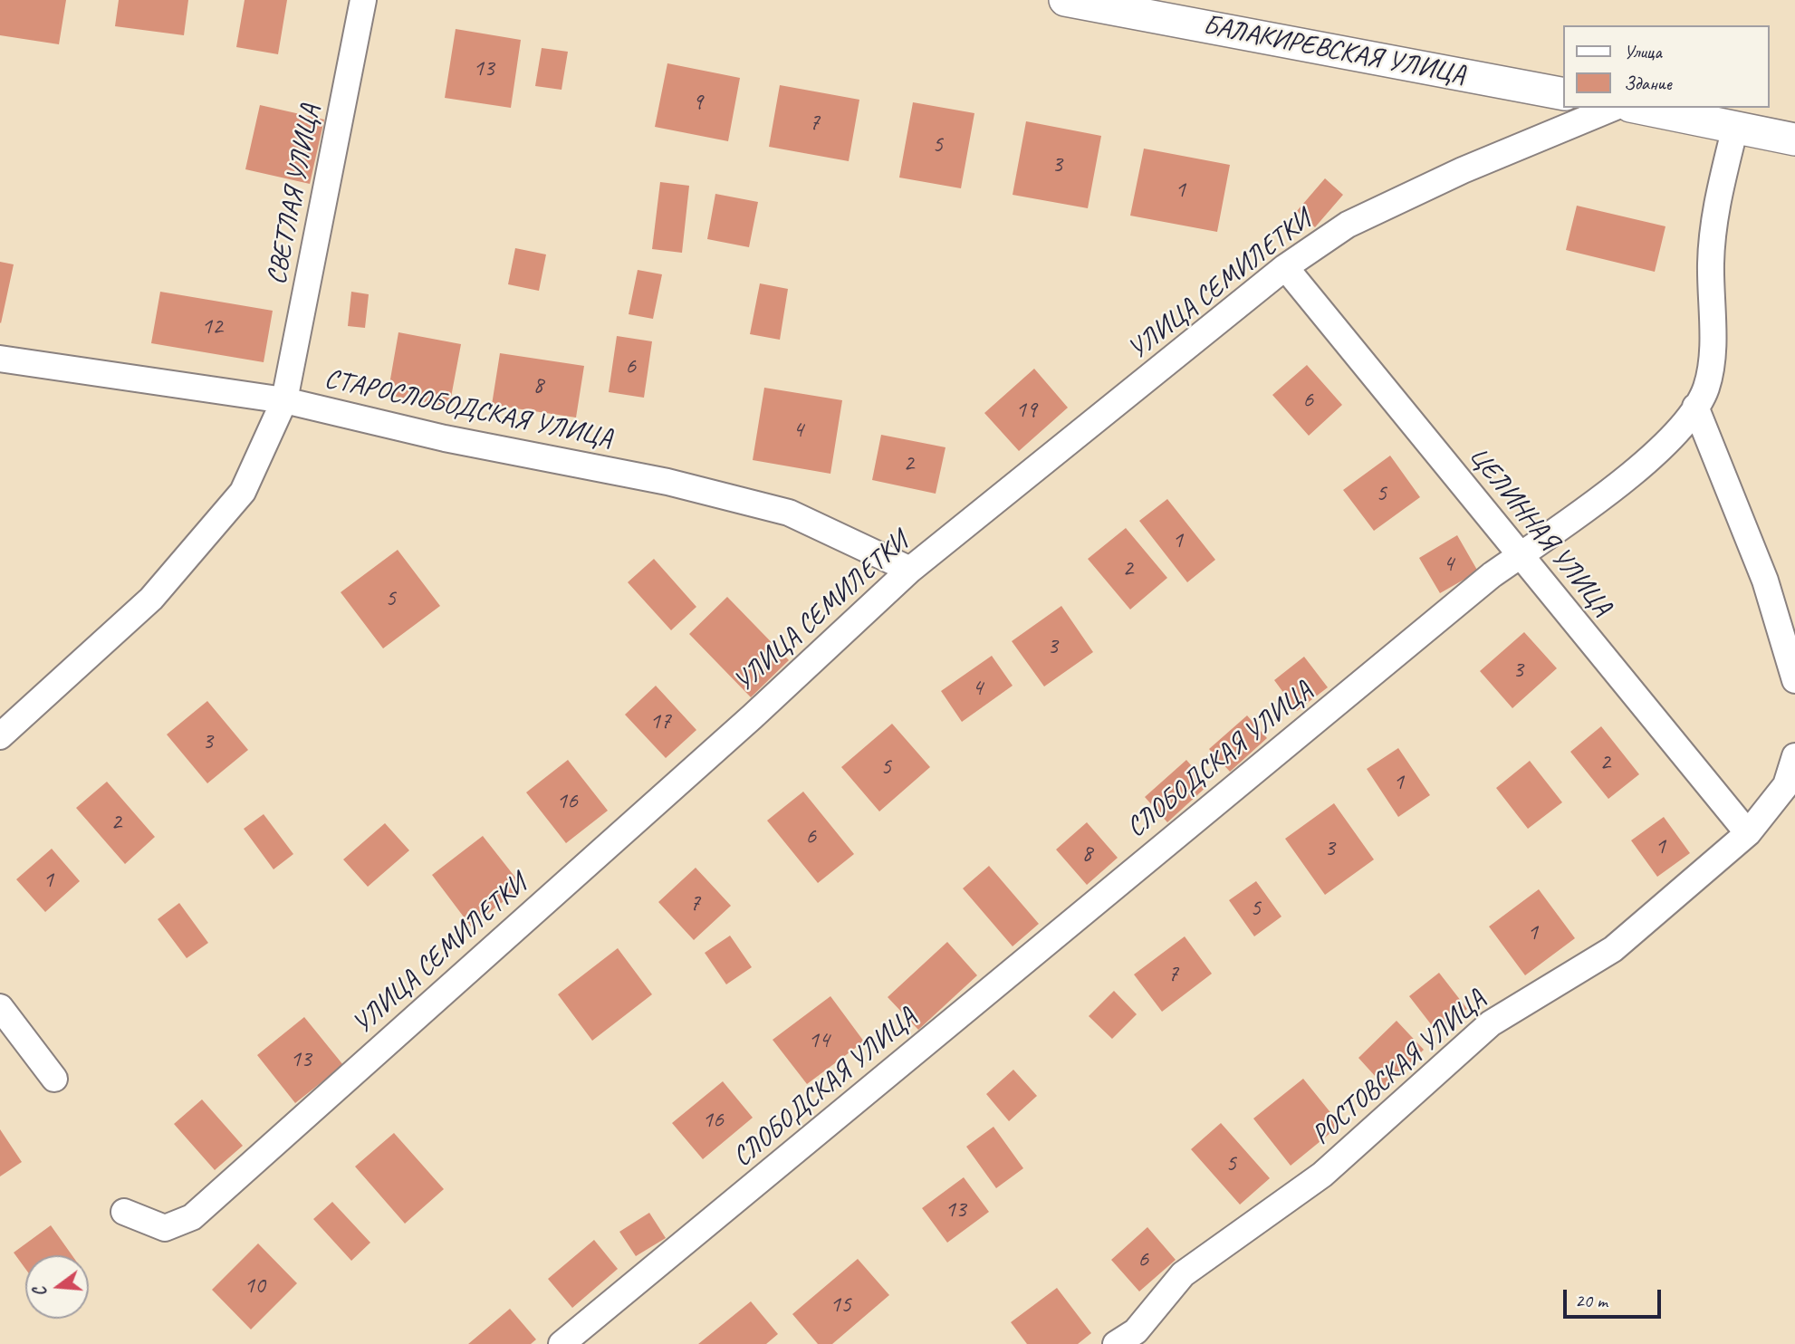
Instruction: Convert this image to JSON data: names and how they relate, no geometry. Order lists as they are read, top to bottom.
{
  "streets": {
    "street": [
      "БАЛАКИРЕВСКАЯ УЛИЦА",
      "СВЕТЛАЯ УЛИЦА",
      "УЛИЦА СЕМИЛЕТКИ",
      "СТАРОСЛОБОДСКАЯ УЛИЦА",
      "ЦЕЛИННАЯ УЛИЦА",
      "СЛОБОДСКАЯ УЛИЦА",
      "РОСТОВСКАЯ УЛИЦА"
    ]
  },
  "crossings": [
    ["СВЕТЛАЯ УЛИЦА", "СТАРОСЛОБОДСКАЯ УЛИЦА"],
    ["УЛИЦА СЕМИЛЕТКИ", "СТАРОСЛОБОДСКАЯ УЛИЦА"],
    ["УЛИЦА СЕМИЛЕТКИ", "ЦЕЛИННАЯ УЛИЦА"],
    ["ЦЕЛИННАЯ УЛИЦА", "СЛОБОДСКАЯ УЛИЦА"],
    ["ЦЕЛИННАЯ УЛИЦА", "РОСТОВСКАЯ УЛИЦА"]
  ],
  "house_numbers": [
    "13",
    "9",
    "7",
    "5",
    "3",
    "1",
    "12",
    "6",
    "8",
    "6",
    "19",
    "4",
    "2",
    "5",
    "1",
    "4",
    "2",
    "5",
    "3",
    "3",
    "4",
    "17",
    "3",
    "2",
    "5",
    "1",
    "16",
    "2",
    "6",
    "1",
    "3",
    "8",
    "1",
    "7",
    "5",
    "1",
    "7",
    "14",
    "13",
    "16",
    "5",
    "13",
    "6",
    "10",
    "15"
  ],
  "legend": ["Улица", "Здание"],
  "scale_bar": "20 m",
  "north": "left"
}
